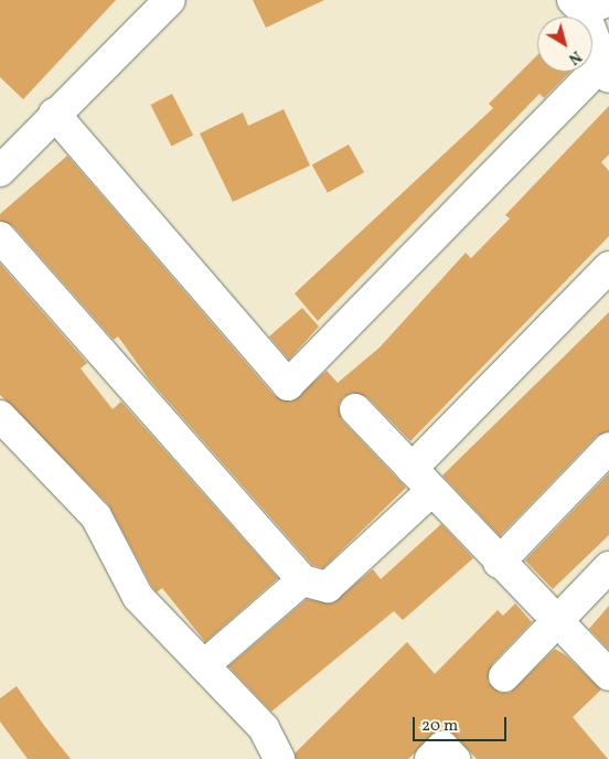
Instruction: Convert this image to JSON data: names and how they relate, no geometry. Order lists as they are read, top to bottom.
{
  "scale_bar": "20 m",
  "north": "bottom right"
}
